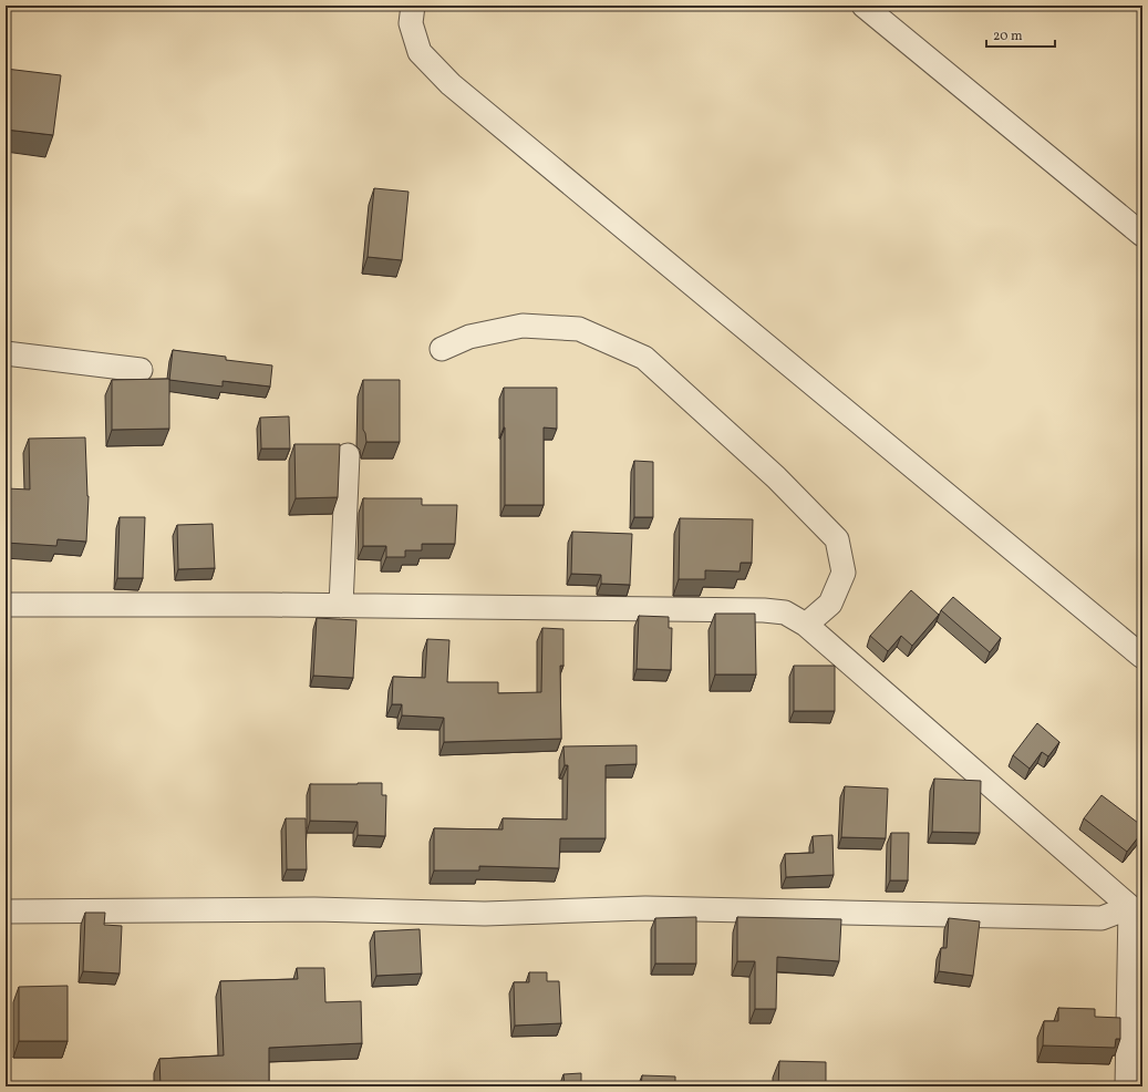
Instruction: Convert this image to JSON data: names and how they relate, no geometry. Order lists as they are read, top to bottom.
{
  "scale_bar": "20 m"
}
